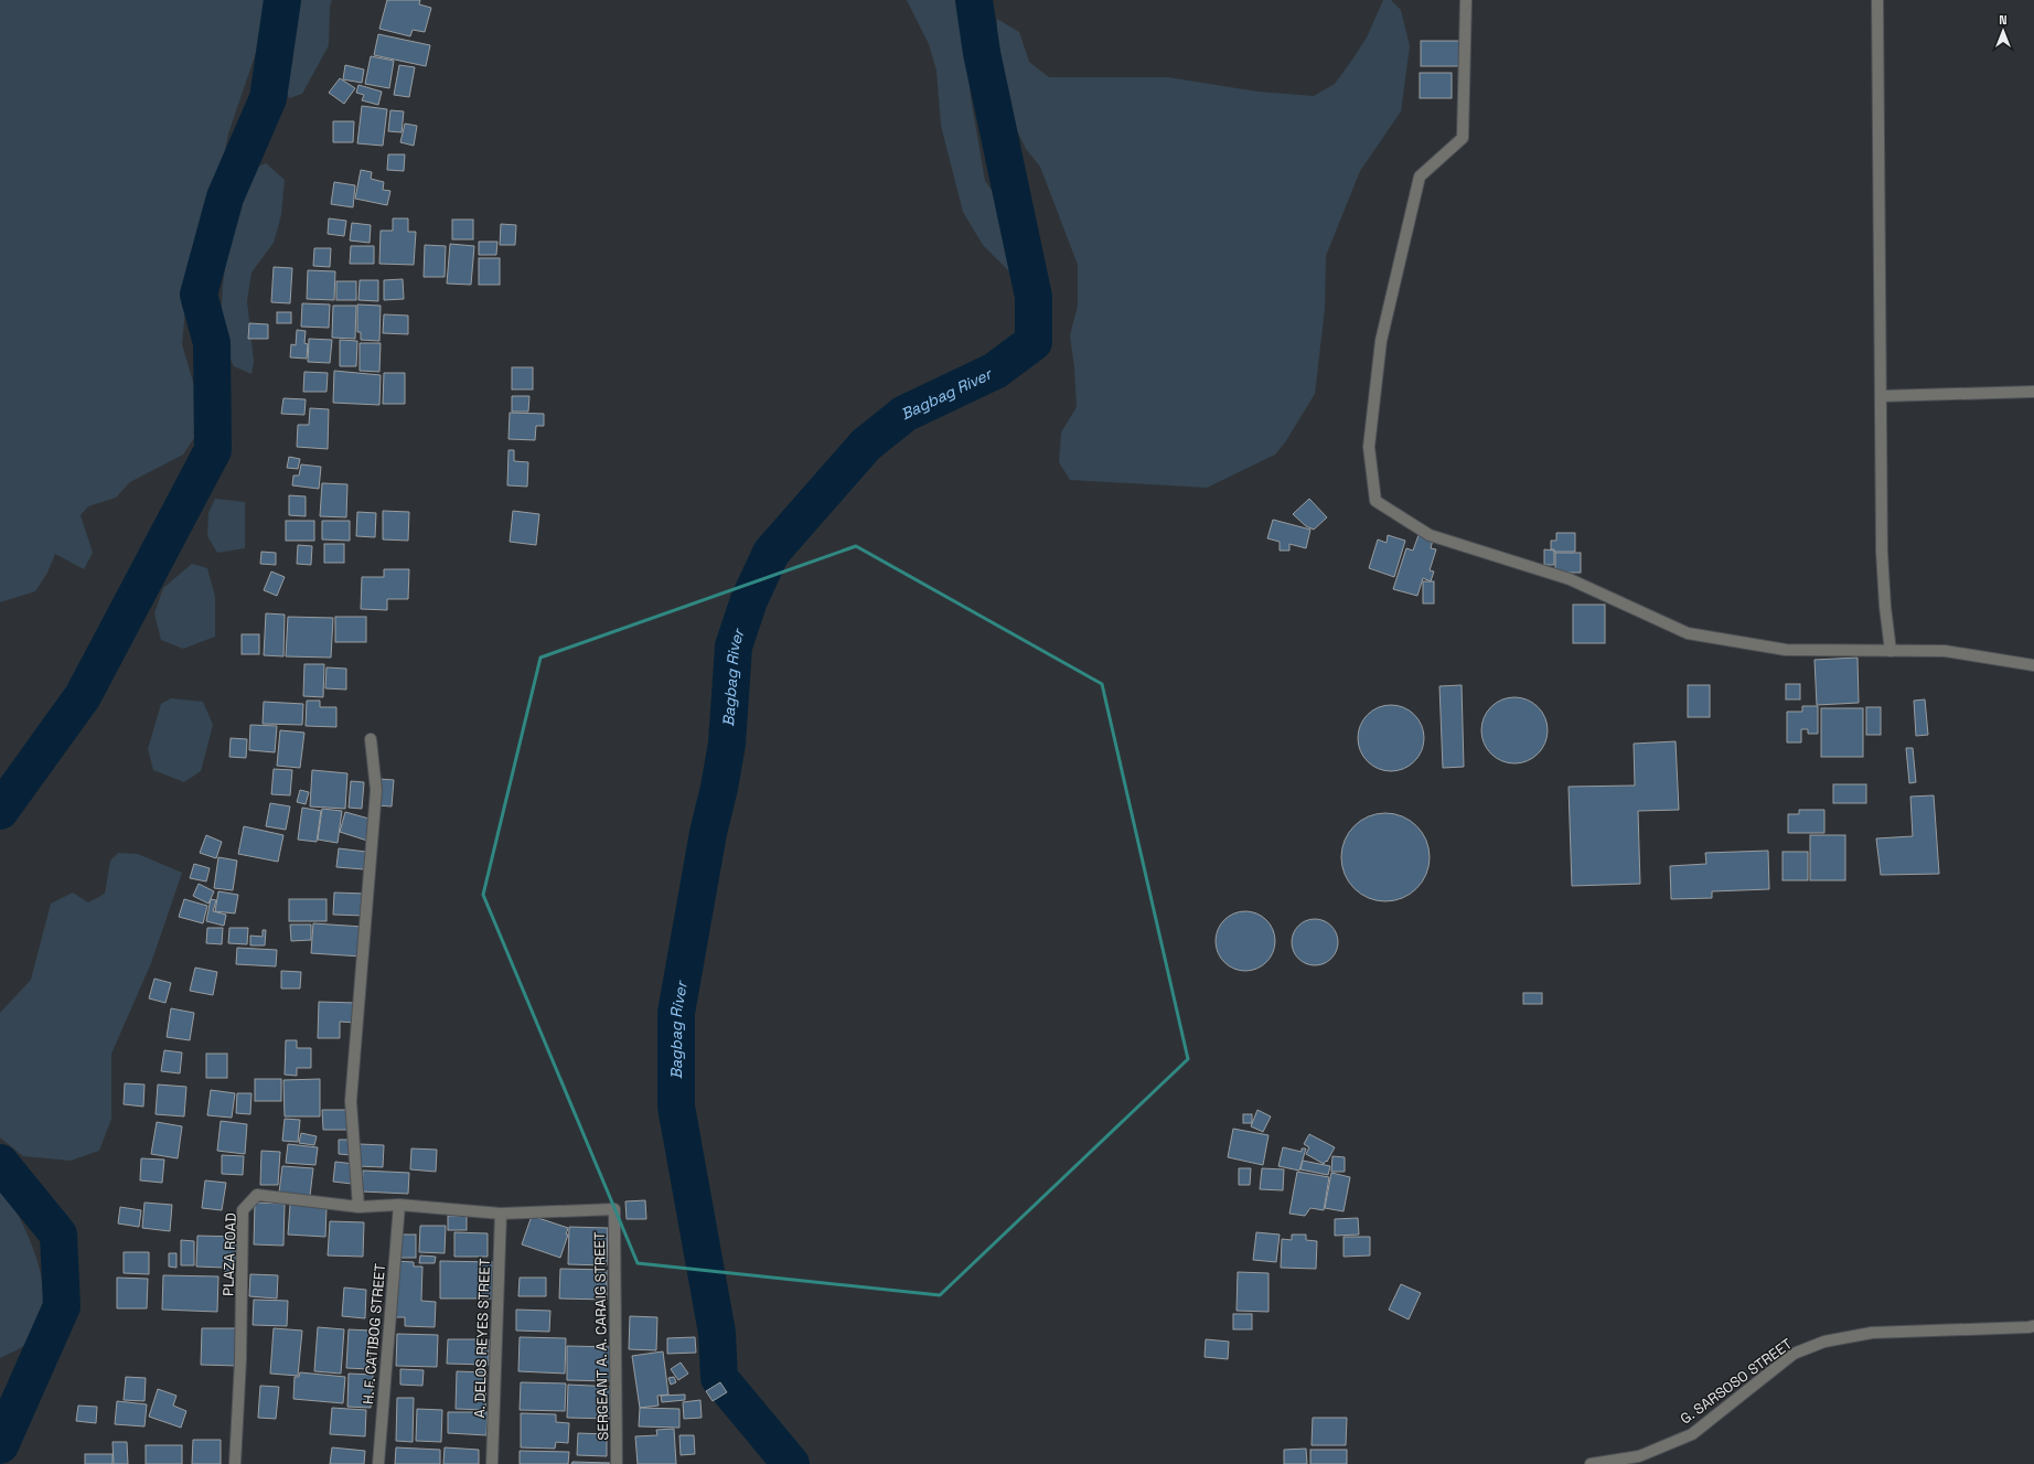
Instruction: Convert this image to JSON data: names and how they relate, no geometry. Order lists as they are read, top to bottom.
{
  "streets": {
    "street": [
      "PLAZA ROAD",
      "H. F. CATIBOG STREET",
      "SERGEANT A. A. CARAIG STREET",
      "A. DELOS REYES STREET",
      "G. SARSOSO STREET"
    ]
  },
  "crossings": [
    ["PLAZA ROAD", "H. F. CATIBOG STREET"],
    ["PLAZA ROAD", "SERGEANT A. A. CARAIG STREET"],
    ["PLAZA ROAD", "A. DELOS REYES STREET"]
  ],
  "water": ["Bagbag River"],
  "north": "top"
}
